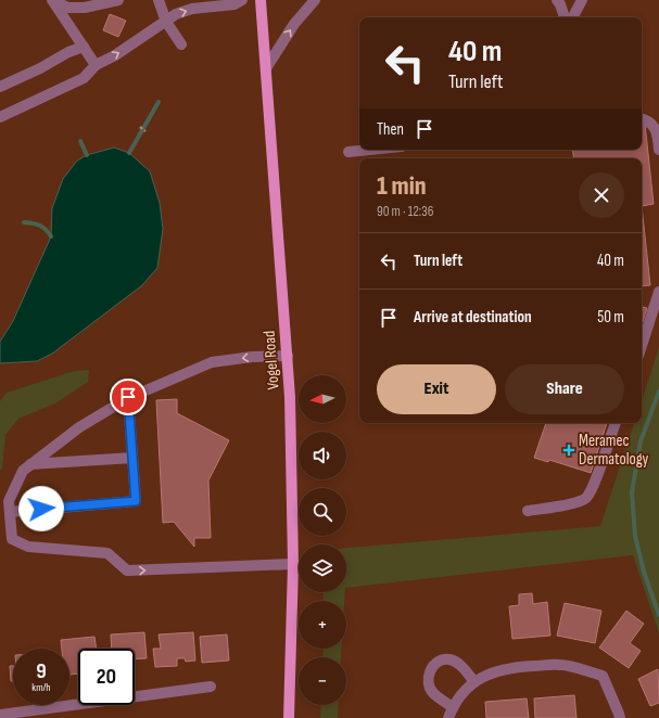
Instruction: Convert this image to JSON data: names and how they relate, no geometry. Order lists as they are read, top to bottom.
{
  "streets": {
    "main road": ["Vogel Road"]
  },
  "places": {
    "health": ["Meramec Dermatology"]
  },
  "north": "left",
  "page": {
    "turn": ["40 m", "Turn left"],
    "then": "Then",
    "heading": ["1 min", "90 m · 12:36"],
    "list": [
      {
        "name": "Turn left",
        "value": "40 m"
      },
      {
        "name": "Arrive at destination",
        "value": "50 m"
      }
    ],
    "buttons": ["Exit", "Share"],
    "map_buttons": ["+", "−"],
    "speed": "9 km/h",
    "limit": "20"
  }
}
